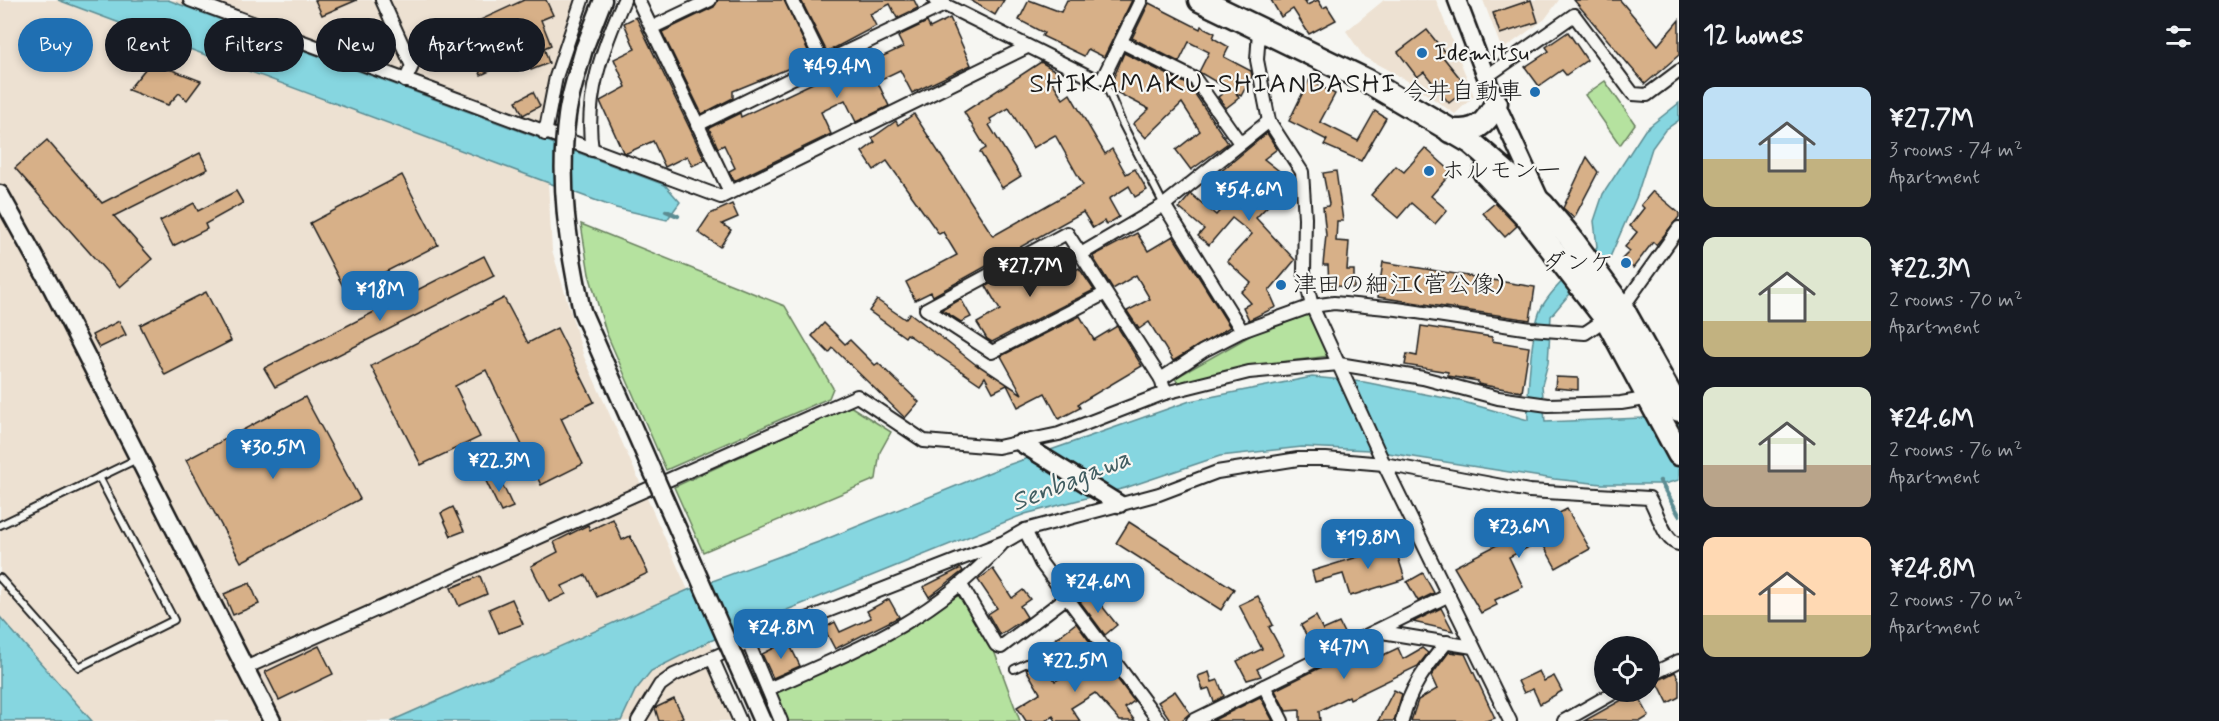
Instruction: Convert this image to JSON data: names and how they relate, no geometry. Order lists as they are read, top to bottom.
{
  "districts": ["SHIKAMAKU-SHIANBASHI"],
  "water": ["Senbagawa"],
  "places": [
    "Idemitsu",
    "今井自動車",
    "ホルモン一",
    "ダンケ",
    "津田の細江(菅公像)"
  ],
  "page": {
    "heading": "12 homes",
    "chip": [
      "Buy",
      "Rent",
      "Filters",
      "New",
      "Apartment"
    ],
    "price": [
      "¥49.4M",
      "¥54.6M",
      "¥27.7M",
      "¥18M",
      "¥30.5M",
      "¥22.3M",
      "¥23.6M",
      "¥19.8M",
      "¥24.6M",
      "¥24.8M",
      "¥47M",
      "¥22.5M"
    ],
    "list": [
      {
        "name": "¥27.7M",
        "note": "3 rooms · 74 m² · Apartment"
      },
      {
        "name": "¥22.3M",
        "note": "2 rooms · 70 m² · Apartment"
      },
      {
        "name": "¥24.6M",
        "note": "2 rooms · 76 m² · Apartment"
      },
      {
        "name": "¥24.8M",
        "note": "2 rooms · 70 m² · Apartment"
      }
    ]
  }
}
